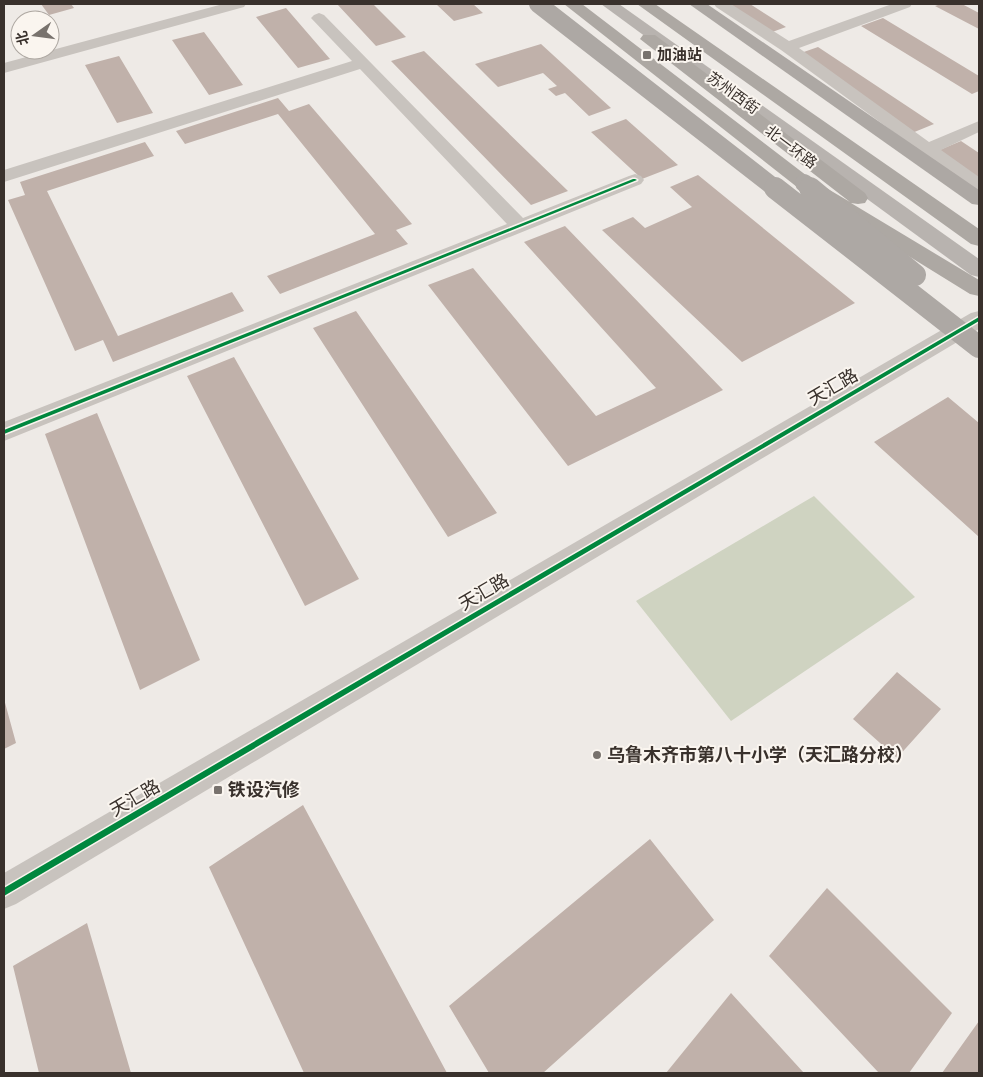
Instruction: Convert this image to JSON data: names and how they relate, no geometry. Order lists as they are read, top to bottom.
{
  "streets": {
    "main road": ["苏州西街", "北一环路"],
    "street": ["天汇路"]
  },
  "crossings": [
    ["苏州西街", "北一环路"]
  ],
  "places": {
    "transit": ["加油站", "铁设汽修"],
    "other": ["乌鲁木齐市第八十小学（天汇路分校）"]
  },
  "north": "left"
}
